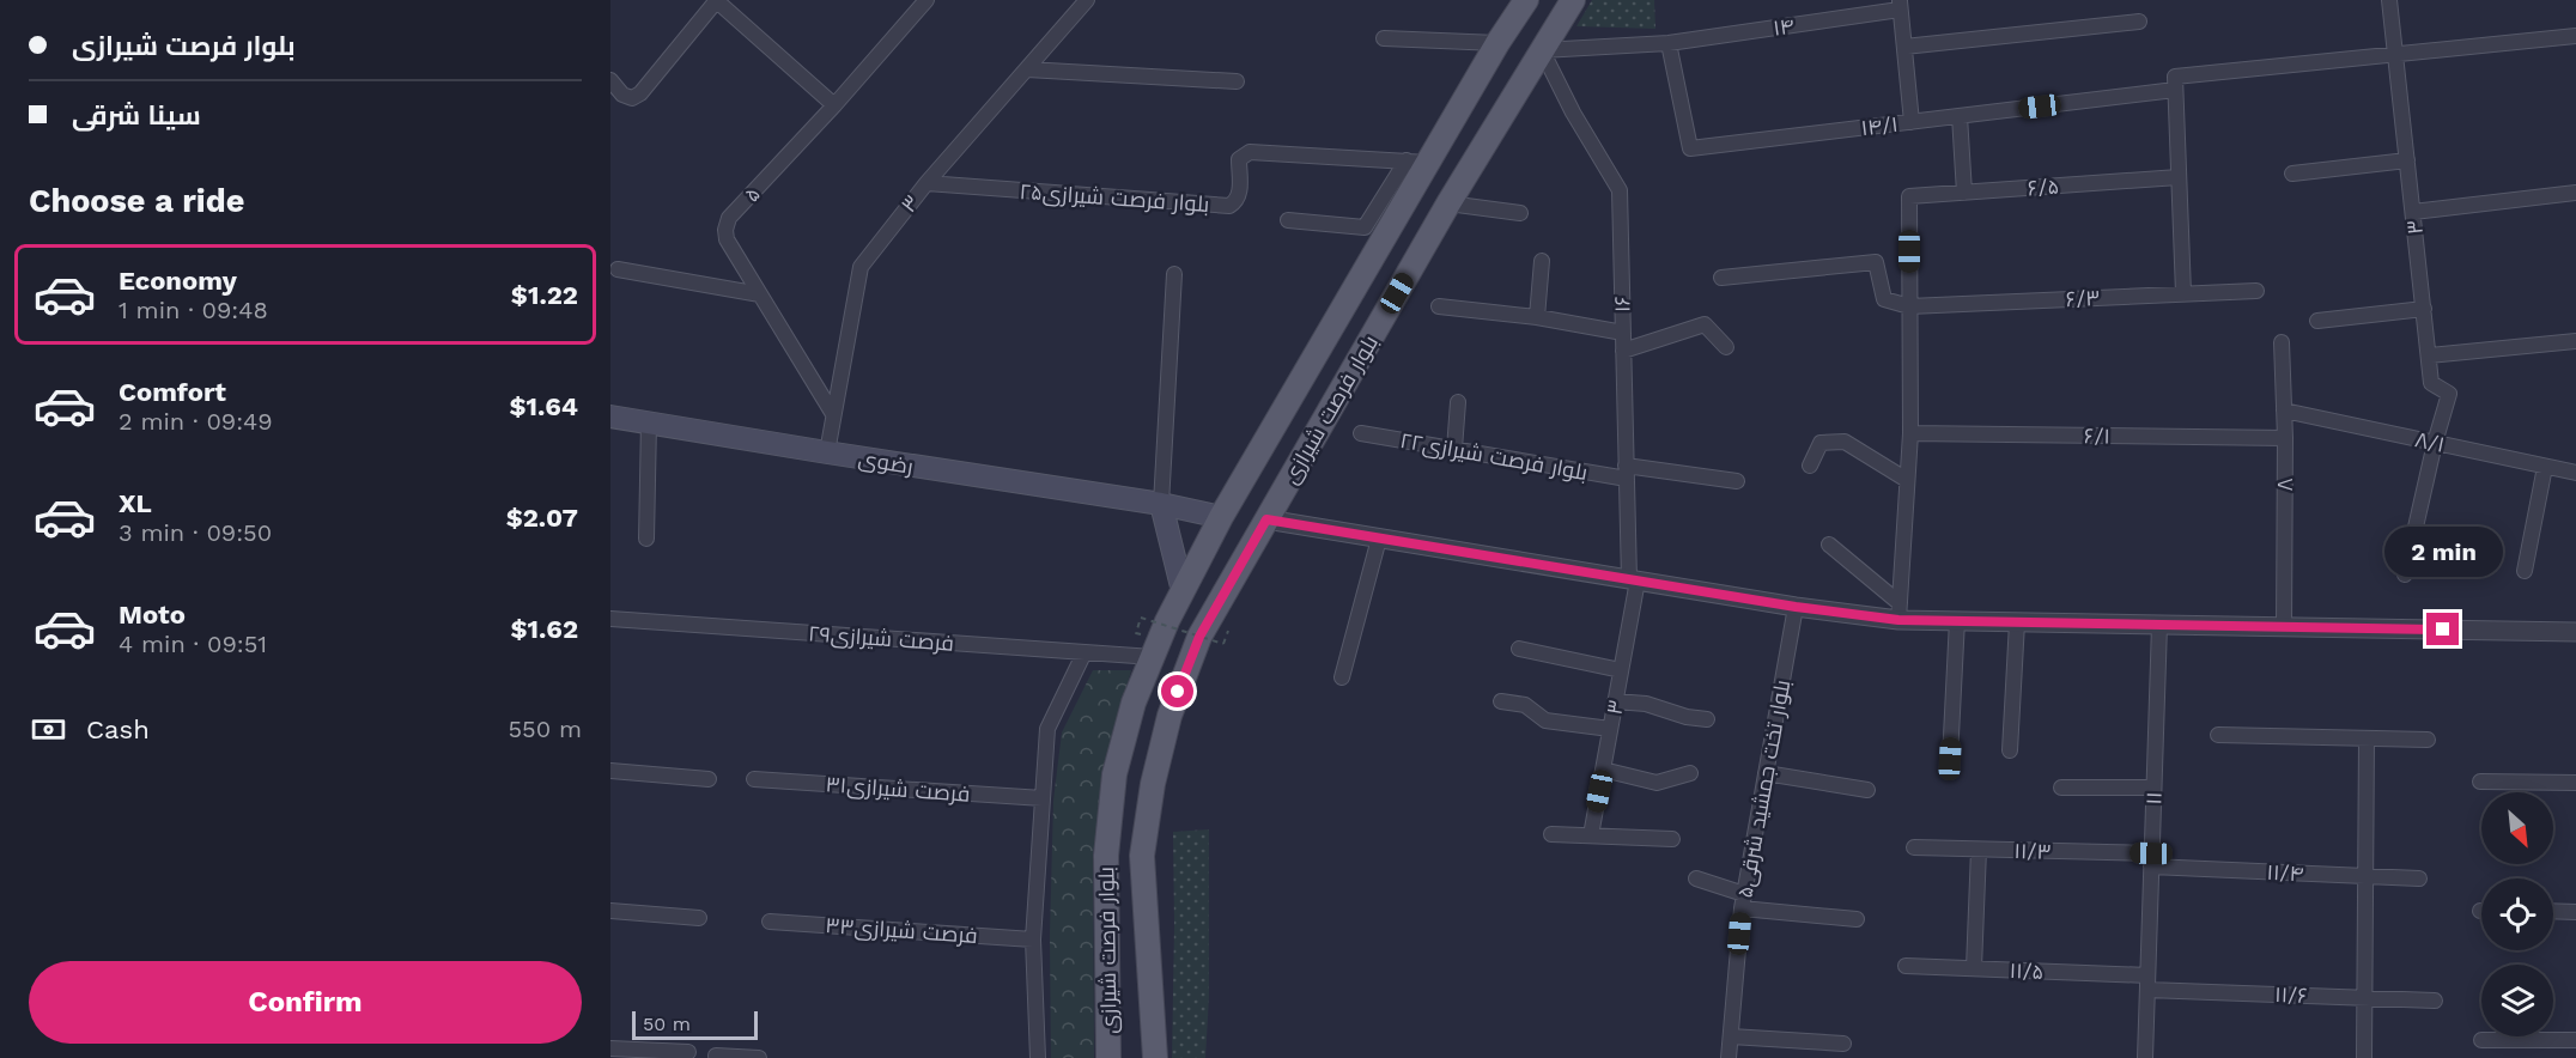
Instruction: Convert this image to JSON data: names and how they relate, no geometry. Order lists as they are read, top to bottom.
{
  "streets": {
    "main road": ["بلوار فرصت شیرازی", "رضوی"],
    "street": [
      "۱۴",
      "۱۴/۱",
      "۶/۵",
      "۵",
      "بلوار فرصت شیرازی۲۵",
      "۳",
      "۶/۳",
      "۱۶",
      "۶/۱",
      "۸/۱",
      "بلوار فرصت شیرازی۲۲",
      "۸",
      "فرصت شیرازی۲۹",
      "فرصت شیرازی۳۱",
      "بلوار تخت جمشید شرقی۵",
      "۱۱",
      "۱۱/۳",
      "۱۱/۴",
      "فرصت شیرازی۳۳",
      "۱۱/۵",
      "۱۱/۶"
    ]
  },
  "crossings": [
    ["۱۴", "۱۴/۱"],
    ["۱۴", "۱۶"],
    ["۱۴", "بلوار فرصت شیرازی"],
    ["۱۴/۱", "۳"],
    ["۶/۵", "۶/۳"],
    ["۵", "۳"],
    ["بلوار فرصت شیرازی۲۵", "۳"],
    ["بلوار فرصت شیرازی۲۵", "بلوار فرصت شیرازی"],
    ["۳", "۱۶"],
    ["۳", "۸/۱"],
    ["۳", "رضوی"],
    ["۱۶", "بلوار فرصت شیرازی"],
    ["۱۶", "بلوار فرصت شیرازی۲۲"],
    ["بلوار فرصت شیرازی", "رضوی"],
    ["بلوار فرصت شیرازی", "فرصت شیرازی۲۹"],
    ["۶/۱", "۸"],
    ["۸/۱", "۸"],
    ["۱۱", "۱۱/۳"],
    ["۱۱", "۱۱/۴"],
    ["۱۱", "۱۱/۵"],
    ["۱۱", "۱۱/۶"],
    ["۱۱/۳", "۱۱/۴"],
    ["۱۱/۵", "۱۱/۶"]
  ],
  "scale_bar": "50 m",
  "north": "bottom right",
  "page": {
    "banner": ["بلوار فرصت شیرازی", "سینا شرقی"],
    "heading": "Choose a ride",
    "list": [
      {
        "name": "Economy",
        "note": "1 min · 09:48",
        "value": "$1.22"
      },
      {
        "name": "Comfort",
        "note": "2 min · 09:49",
        "value": "$1.64"
      },
      {
        "name": "XL",
        "note": "3 min · 09:50",
        "value": "$2.07"
      },
      {
        "name": "Moto",
        "note": "4 min · 09:51",
        "value": "$1.62"
      }
    ],
    "bubble": "2 min",
    "pay": ["Cash", "550 m"],
    "buttons": "Confirm",
    "scale": "50 m"
  }
}
